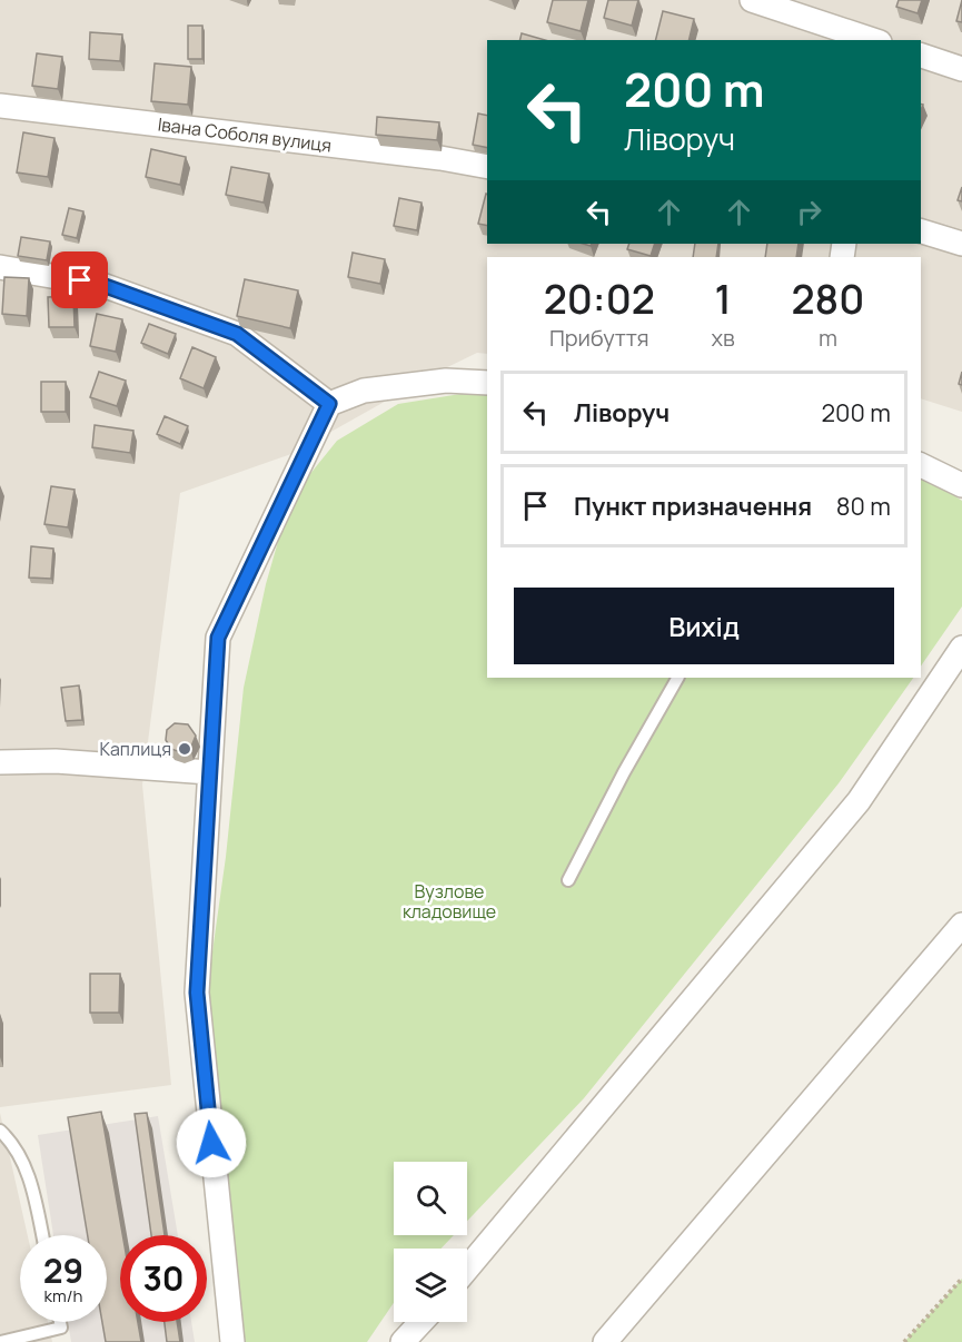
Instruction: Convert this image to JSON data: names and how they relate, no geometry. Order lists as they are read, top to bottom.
{
  "streets": {
    "street": ["Івана Соболя вулиця"]
  },
  "parks": ["Вузлове кладовище"],
  "places": ["Каплиця"],
  "page": {
    "turn": ["200 m", "Ліворуч"],
    "eta": [
      "20:02",
      "Прибуття",
      "1",
      "хв",
      "280",
      "m"
    ],
    "list": [
      {
        "name": "Ліворуч",
        "value": "200 m"
      },
      {
        "name": "Пункт призначення",
        "value": "80 m"
      }
    ],
    "buttons": "Вихід",
    "speed": "29 km/h",
    "limit": "30"
  }
}
